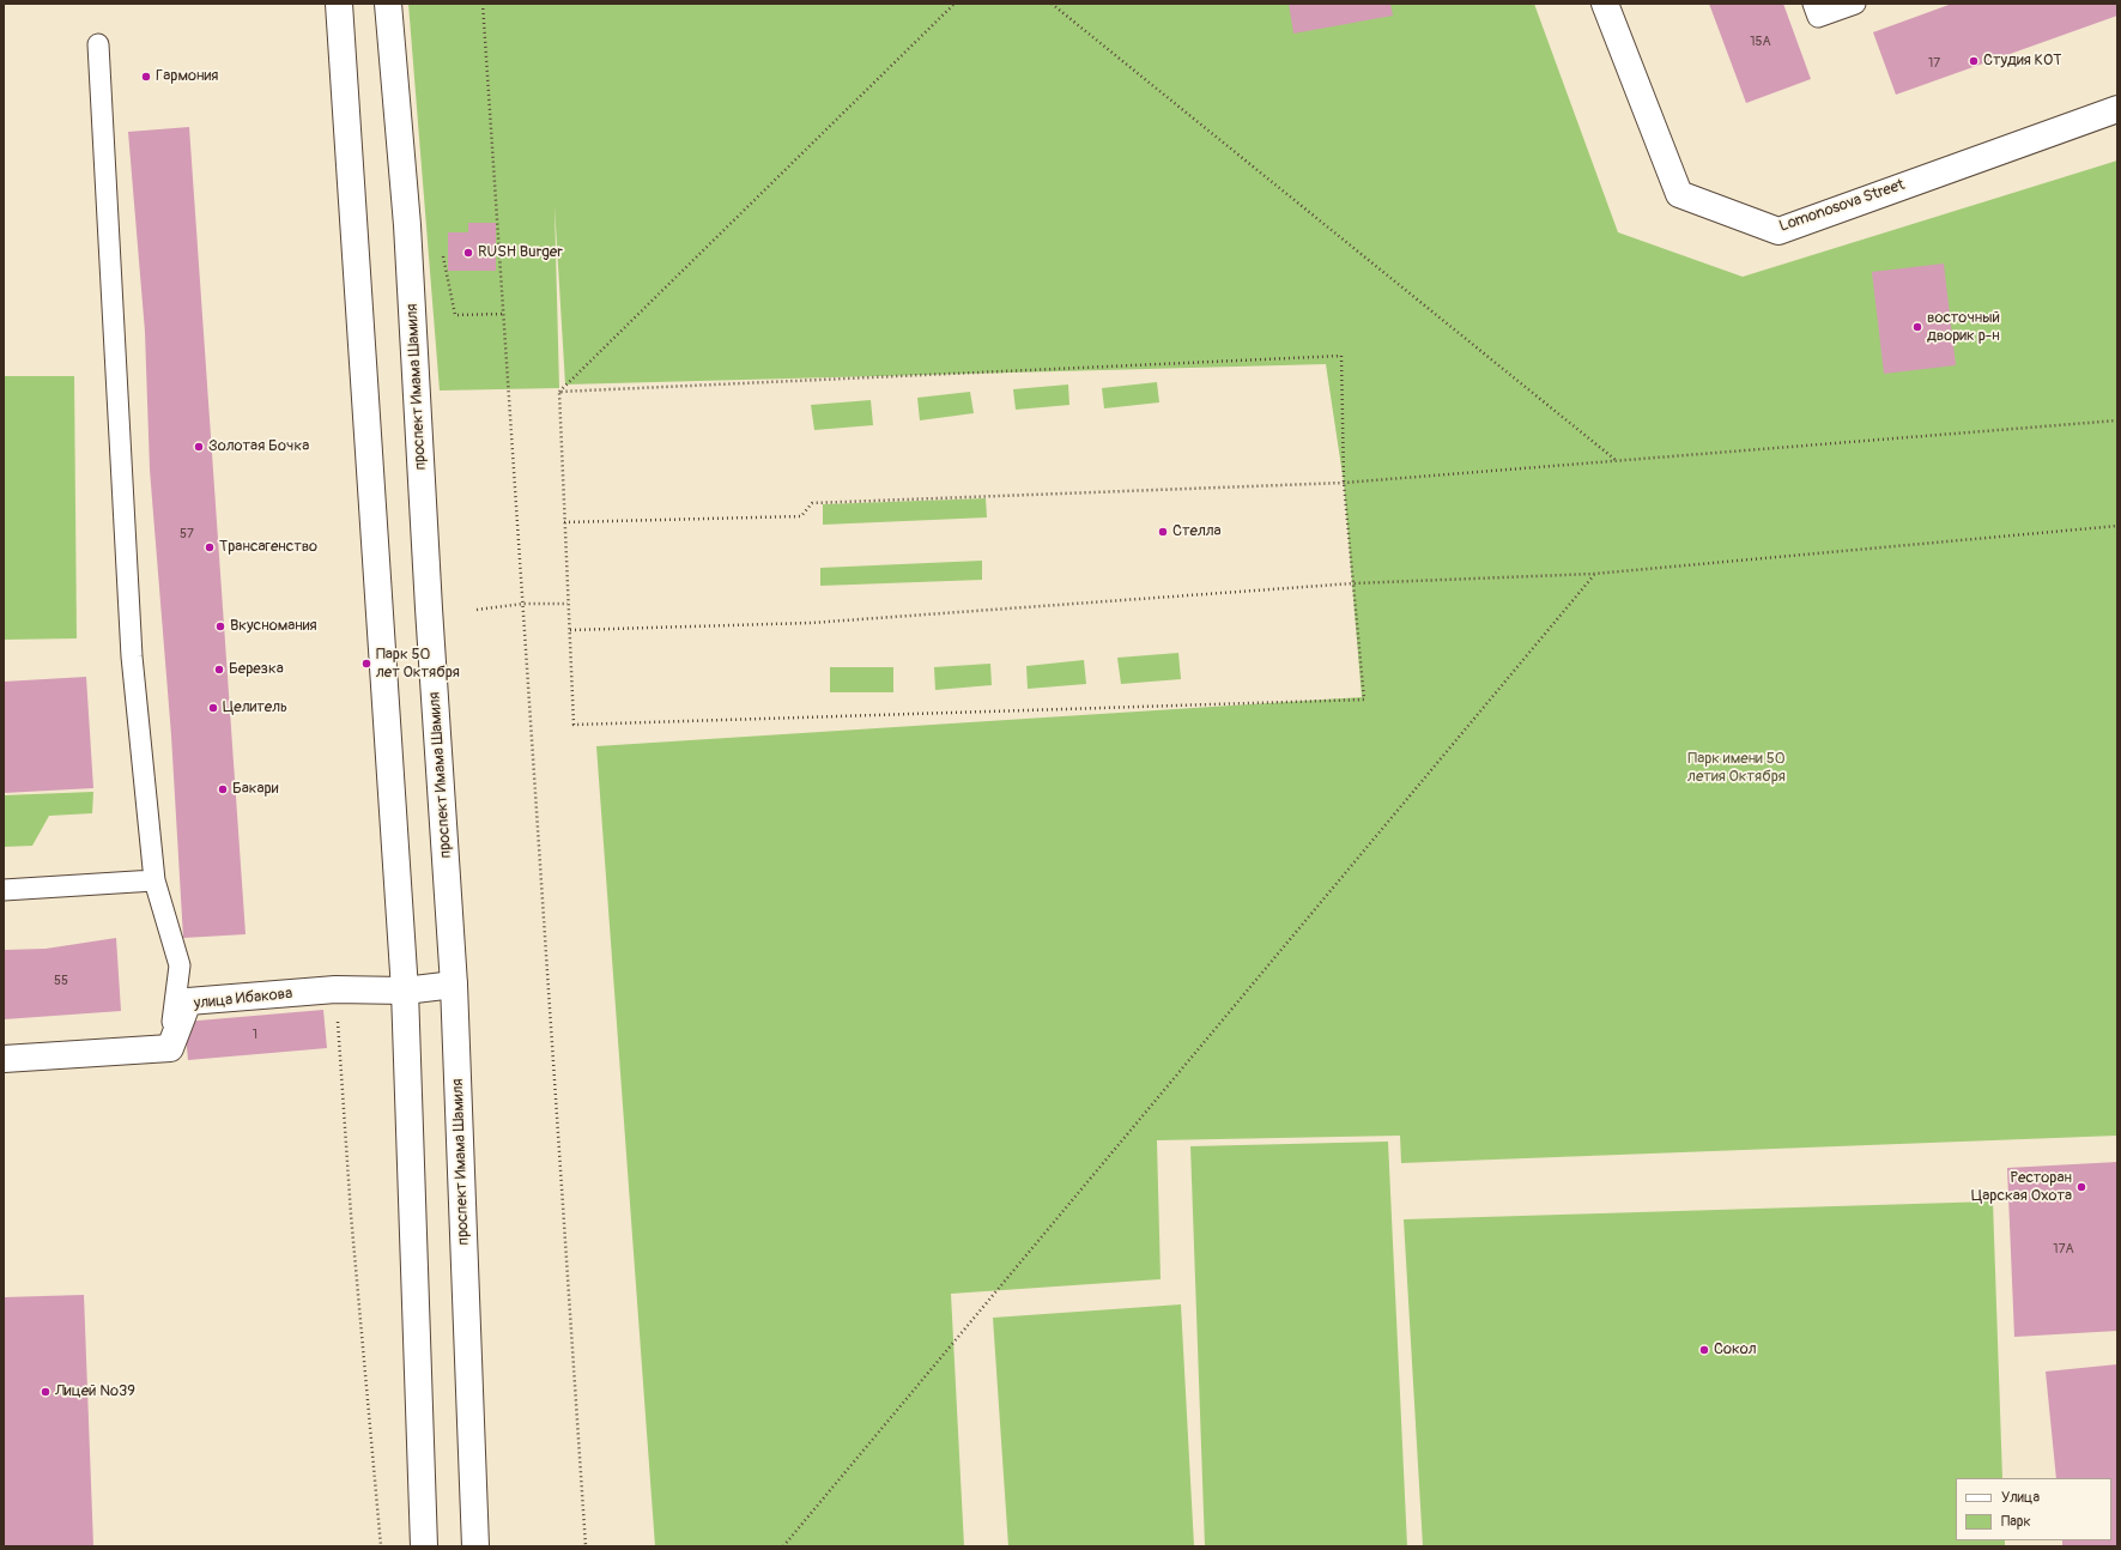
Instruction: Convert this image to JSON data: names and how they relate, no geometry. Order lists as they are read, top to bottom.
{
  "streets": {
    "main road": ["Lomonosova Street", "проспект Имама Шамиля", "улица Ибакова"]
  },
  "crossings": [
    ["проспект Имама Шамиля", "улица Ибакова"]
  ],
  "parks": ["Парк имени 50 летия Октября"],
  "places": [
    "Студия КОТ",
    "Гармония",
    "RUSH Burger",
    "восточный дворик р-н",
    "Золотая Бочка",
    "Стелла",
    "Трансагенство",
    "Вкусномания",
    "Парк 50 лет Октября",
    "Березка",
    "Целитель",
    "Бакари",
    "Ресторан Царская Охота",
    "Сокол",
    "Лицей №39"
  ],
  "house_numbers": [
    "15А",
    "17",
    "57",
    "55",
    "1",
    "17А"
  ],
  "legend": ["Улица", "Парк"]
}
